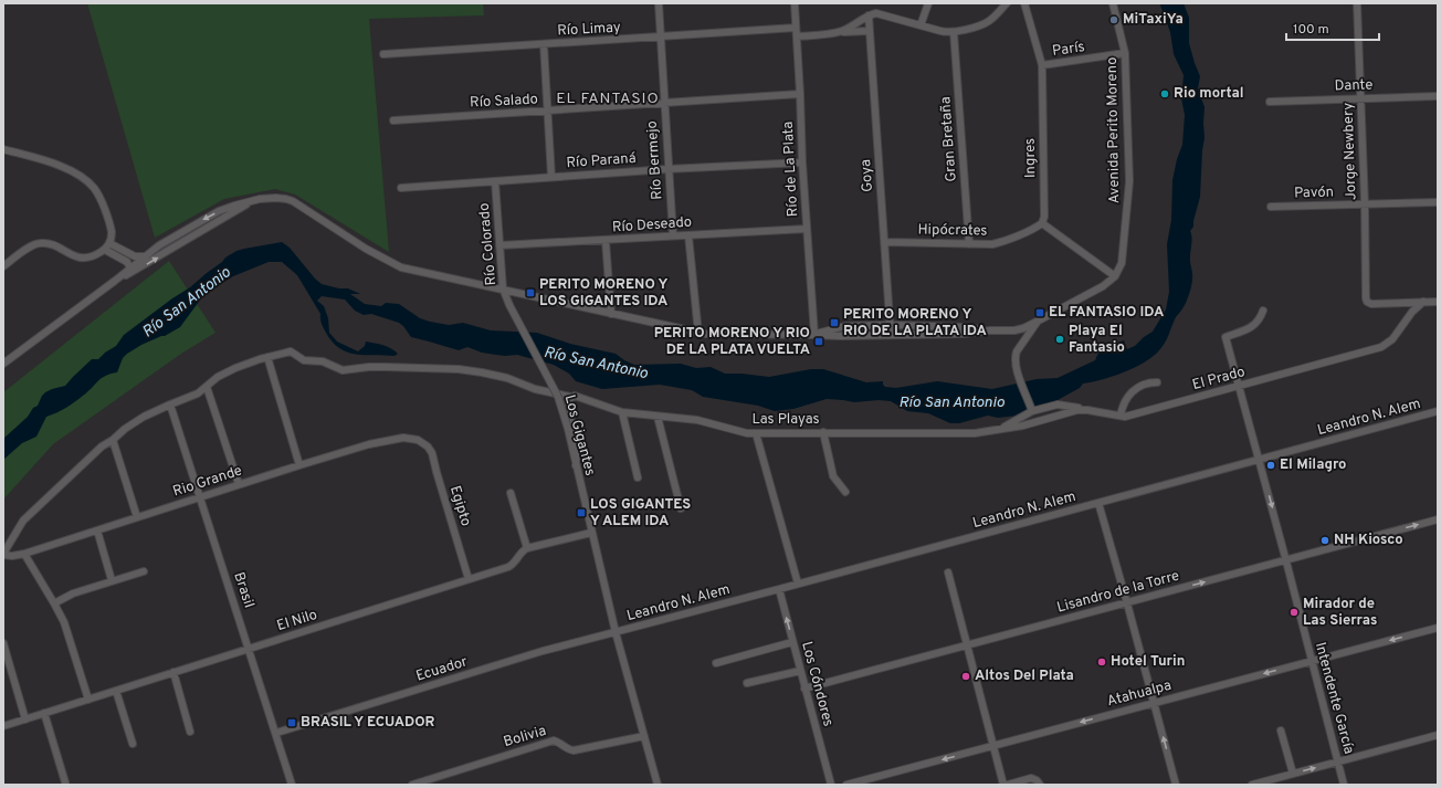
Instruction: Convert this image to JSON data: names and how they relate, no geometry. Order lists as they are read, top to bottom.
{
  "streets": {
    "street": [
      "Río Limay",
      "París",
      "Dante",
      "Río Salado",
      "Avenida Perito Moreno",
      "Gran Bretaña",
      "Jorge Newbery",
      "Ingres",
      "Río Bermejo",
      "Río Paraná",
      "Río de La Plata",
      "Goya",
      "Pavón",
      "Río Deseado",
      "Hipócrates",
      "Río Colorado",
      "El Prado",
      "Leandro N. Alem",
      "Las Playas",
      "Los Gigantes",
      "Rio Grande",
      "Egipto",
      "Brasil",
      "Lisandro de la Torre",
      "El Nilo",
      "Ecuador",
      "Los Cóndores",
      "Atahualpa",
      "Intendente García",
      "Bolivia"
    ]
  },
  "crossings": [
    ["Río Limay", "Río Bermejo"],
    ["Río Limay", "Río de La Plata"],
    ["París", "Avenida Perito Moreno"],
    ["París", "Ingres"],
    ["Dante", "Jorge Newbery"],
    ["Río Salado", "Río Bermejo"],
    ["Río Salado", "Río de La Plata"],
    ["Avenida Perito Moreno", "Río de La Plata"],
    ["Avenida Perito Moreno", "Goya"],
    ["Avenida Perito Moreno", "Río Colorado"],
    ["Gran Bretaña", "Hipócrates"],
    ["Jorge Newbery", "Pavón"],
    ["Ingres", "Hipócrates"],
    ["Río Bermejo", "Río Paraná"],
    ["Río Bermejo", "Río Deseado"],
    ["Río Paraná", "Río de La Plata"],
    ["Río Paraná", "Río Colorado"],
    ["Río de La Plata", "Río Deseado"],
    ["Goya", "Hipócrates"],
    ["Río Deseado", "Río Colorado"],
    ["Río Colorado", "Los Gigantes"],
    ["El Prado", "Las Playas"],
    ["El Prado", "Intendente García"],
    ["Leandro N. Alem", "Los Gigantes"],
    ["Leandro N. Alem", "Ecuador"],
    ["Leandro N. Alem", "Los Cóndores"],
    ["Leandro N. Alem", "Intendente García"],
    ["Las Playas", "Rio Grande"],
    ["Las Playas", "Brasil"],
    ["Los Gigantes", "Ecuador"],
    ["Los Gigantes", "Bolivia"],
    ["Rio Grande", "Egipto"],
    ["Rio Grande", "Brasil"],
    ["Egipto", "El Nilo"],
    ["Brasil", "El Nilo"],
    ["Brasil", "Ecuador"],
    ["Lisandro de la Torre", "Los Cóndores"],
    ["Lisandro de la Torre", "Intendente García"],
    ["Atahualpa", "Intendente García"]
  ],
  "one_way": ["Lisandro de la Torre", "Atahualpa"],
  "districts": ["EL FANTASIO"],
  "water": ["Río San Antonio"],
  "places": {
    "other": [
      "MiTaxiYa",
      "Rio mortal",
      "Playa El Fantasio",
      "El Milagro",
      "NH Kiosco",
      "Mirador de Las Sierras",
      "Hotel Turin",
      "Altos Del Plata"
    ],
    "transit": [
      "PERITO MORENO Y LOS GIGANTES IDA",
      "EL FANTASIO IDA",
      "PERITO MORENO Y RIO DE LA PLATA IDA",
      "PERITO MORENO Y RIO DE LA PLATA VUELTA",
      "LOS GIGANTES Y ALEM IDA",
      "BRASIL Y ECUADOR"
    ]
  },
  "scale_bar": "100 m"
}
